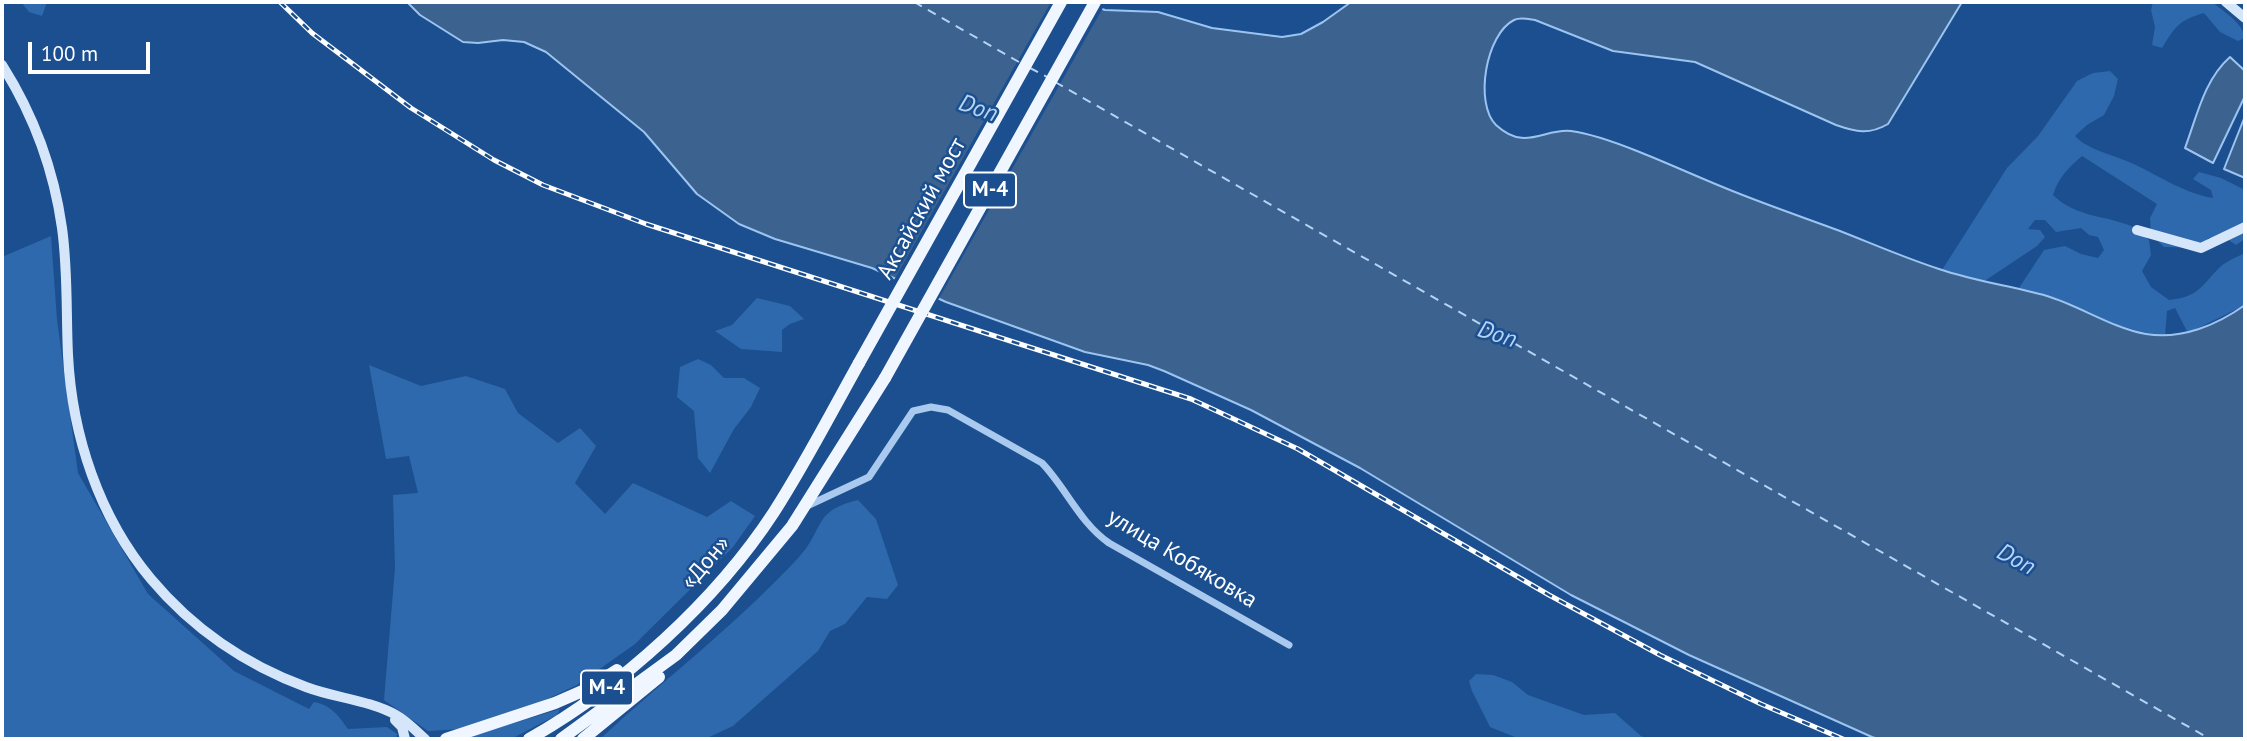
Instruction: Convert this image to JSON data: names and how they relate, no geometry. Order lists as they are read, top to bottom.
{
  "streets": {
    "main road": ["М-4", "Аксайский мост", "«Дон»"],
    "street": ["улица Кобяковка"]
  },
  "crossings": [
    ["Аксайский мост", "«Дон»"],
    ["улица Кобяковка", "«Дон»"]
  ],
  "water": ["Don"],
  "scale_bar": "100 m"
}
